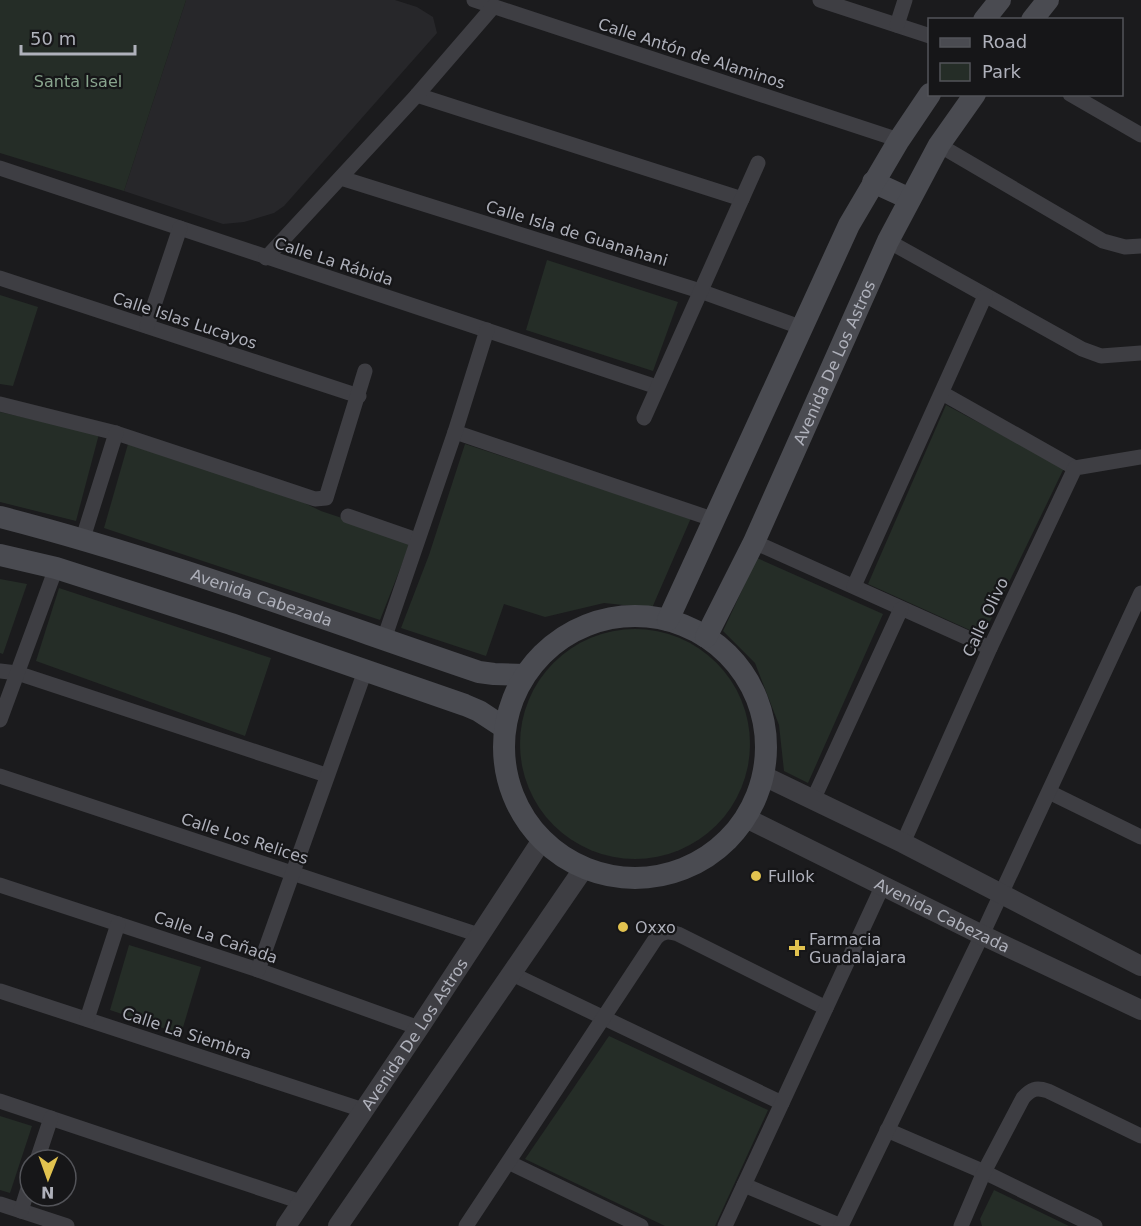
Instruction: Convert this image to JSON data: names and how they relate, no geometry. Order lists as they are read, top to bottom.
{
  "streets": {
    "main road": ["Avenida De Los Astros", "Avenida Cabezada"],
    "street": [
      "Calle Antón de Alaminos",
      "Calle Isla de Guanahani",
      "Calle La Rábida",
      "Calle Islas Lucayos",
      "Calle Olivo",
      "Calle Los Relices",
      "Calle La Cañada",
      "Calle La Siembra"
    ]
  },
  "crossings": [
    ["Avenida De Los Astros", "Calle Los Relices"],
    ["Avenida De Los Astros", "Calle La Cañada"],
    ["Avenida De Los Astros", "Calle La Siembra"]
  ],
  "parks": ["Santa Isael"],
  "places": {
    "other": ["Fullok", "Oxxo"],
    "health": ["Farmacia Guadalajara"]
  },
  "legend": ["Road", "Park"],
  "scale_bar": "50 m",
  "north": "bottom"
}
